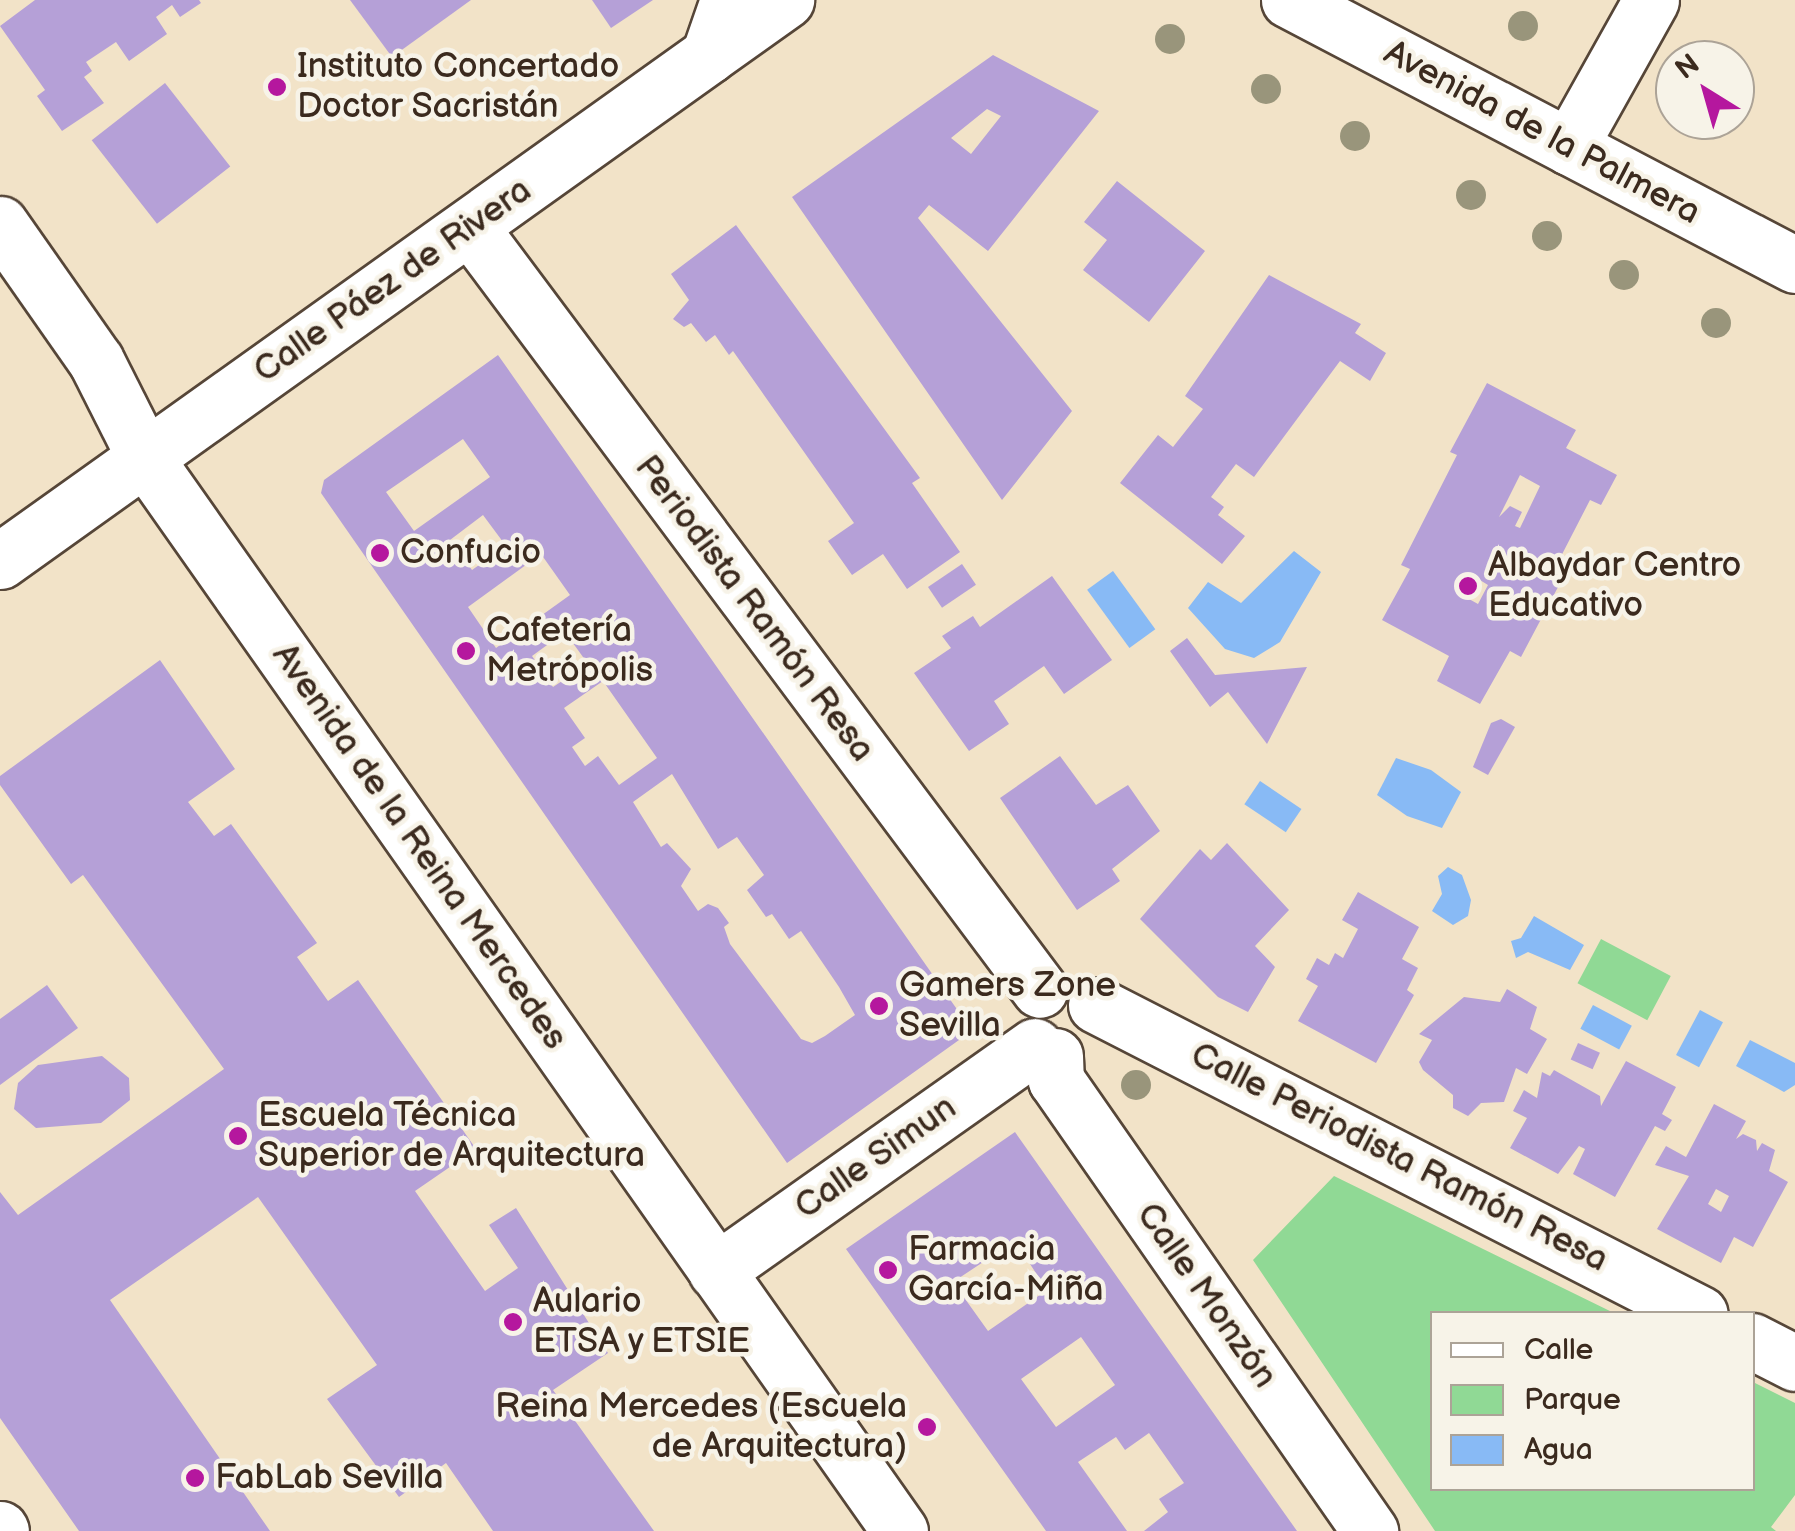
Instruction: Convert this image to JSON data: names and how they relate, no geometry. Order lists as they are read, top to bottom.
{
  "streets": {
    "street": [
      "Avenida de la Palmera",
      "Calle Páez de Rivera",
      "Periodista Ramón Resa",
      "Avenida de la Reina Mercedes",
      "Calle Simun",
      "Calle Periodista Ramón Resa",
      "Calle Monzón"
    ]
  },
  "crossings": [
    ["Calle Páez de Rivera", "Periodista Ramón Resa"],
    ["Calle Páez de Rivera", "Avenida de la Reina Mercedes"],
    ["Periodista Ramón Resa", "Calle Simun"],
    ["Periodista Ramón Resa", "Calle Periodista Ramón Resa"],
    ["Periodista Ramón Resa", "Calle Monzón"],
    ["Avenida de la Reina Mercedes", "Calle Simun"],
    ["Calle Simun", "Calle Periodista Ramón Resa"],
    ["Calle Simun", "Calle Monzón"],
    ["Calle Periodista Ramón Resa", "Calle Monzón"]
  ],
  "places": [
    "Instituto Concertado Doctor Sacristán",
    "Confucio",
    "Albaydar Centro Educativo",
    "Cafetería Metrópolis",
    "Gamers Zone Sevilla",
    "Escuela Técnica Superior de Arquitectura",
    "Farmacia García-Miña",
    "Aulario ETSA y ETSIE",
    "Reina Mercedes (Escuela de Arquitectura)",
    "FabLab Sevilla"
  ],
  "legend": ["Calle", "Parque", "Agua"],
  "north": "top left"
}
